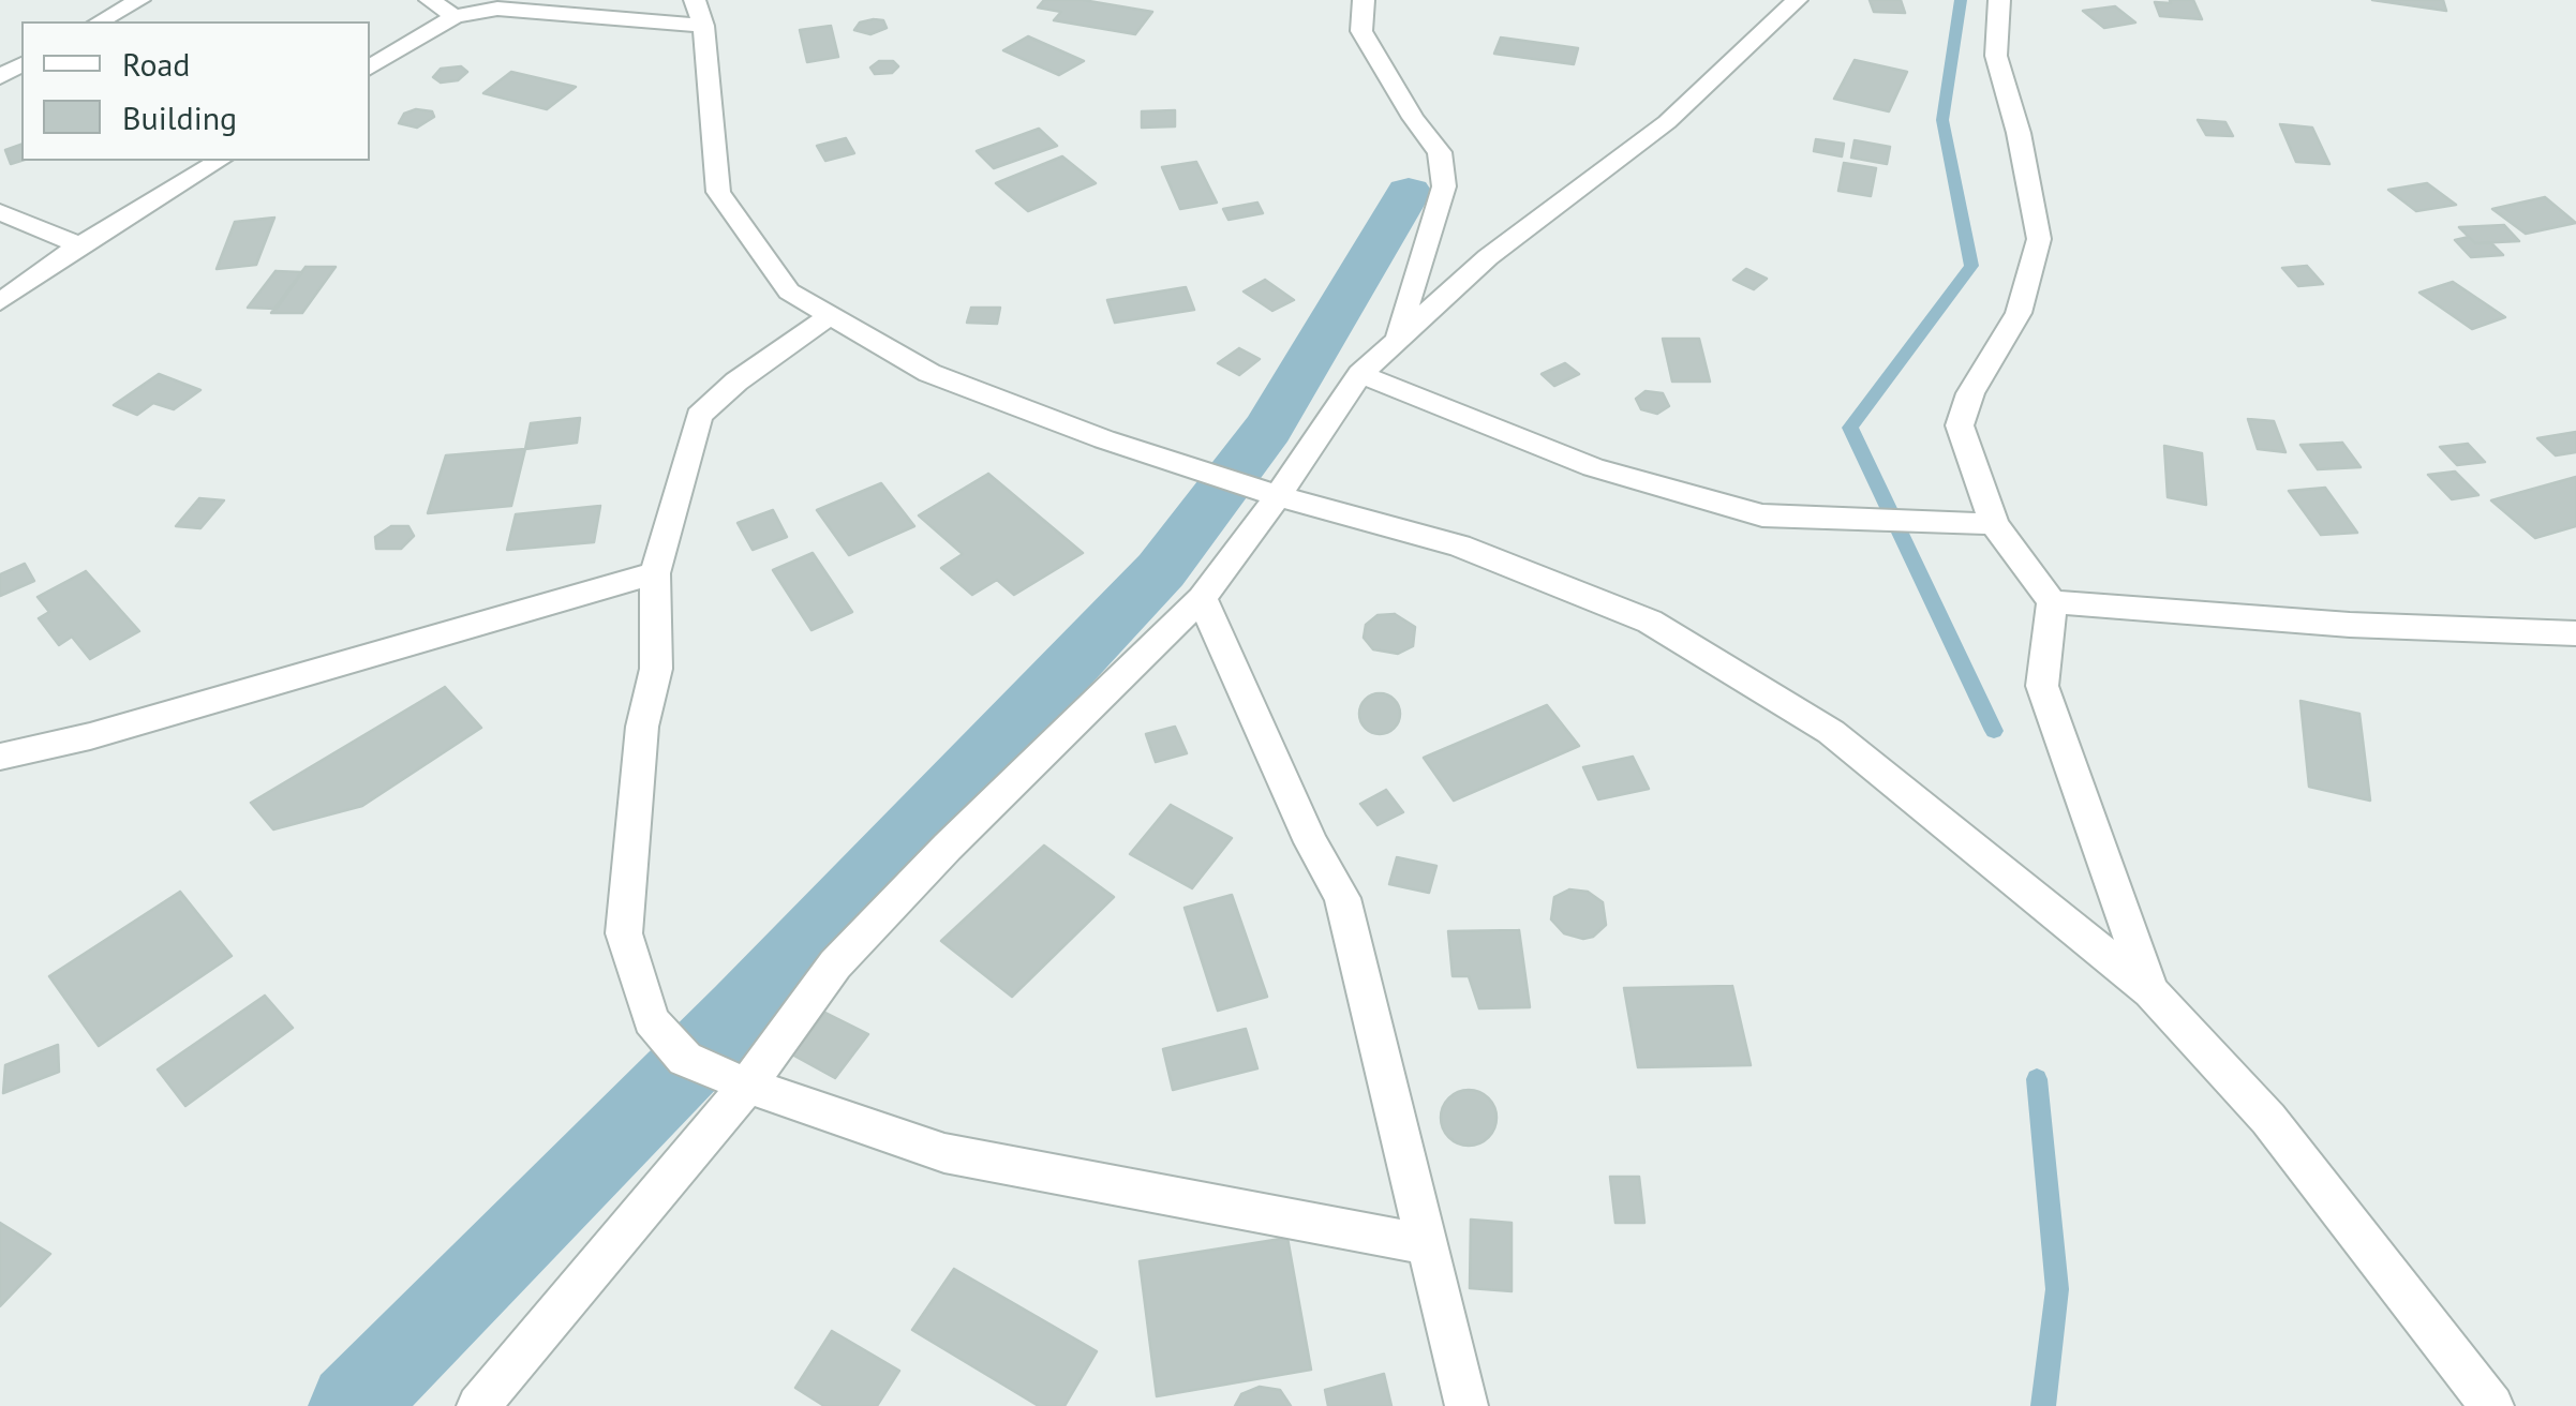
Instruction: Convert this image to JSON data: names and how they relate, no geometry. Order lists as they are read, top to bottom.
{
  "legend": ["Road", "Building"]
}
